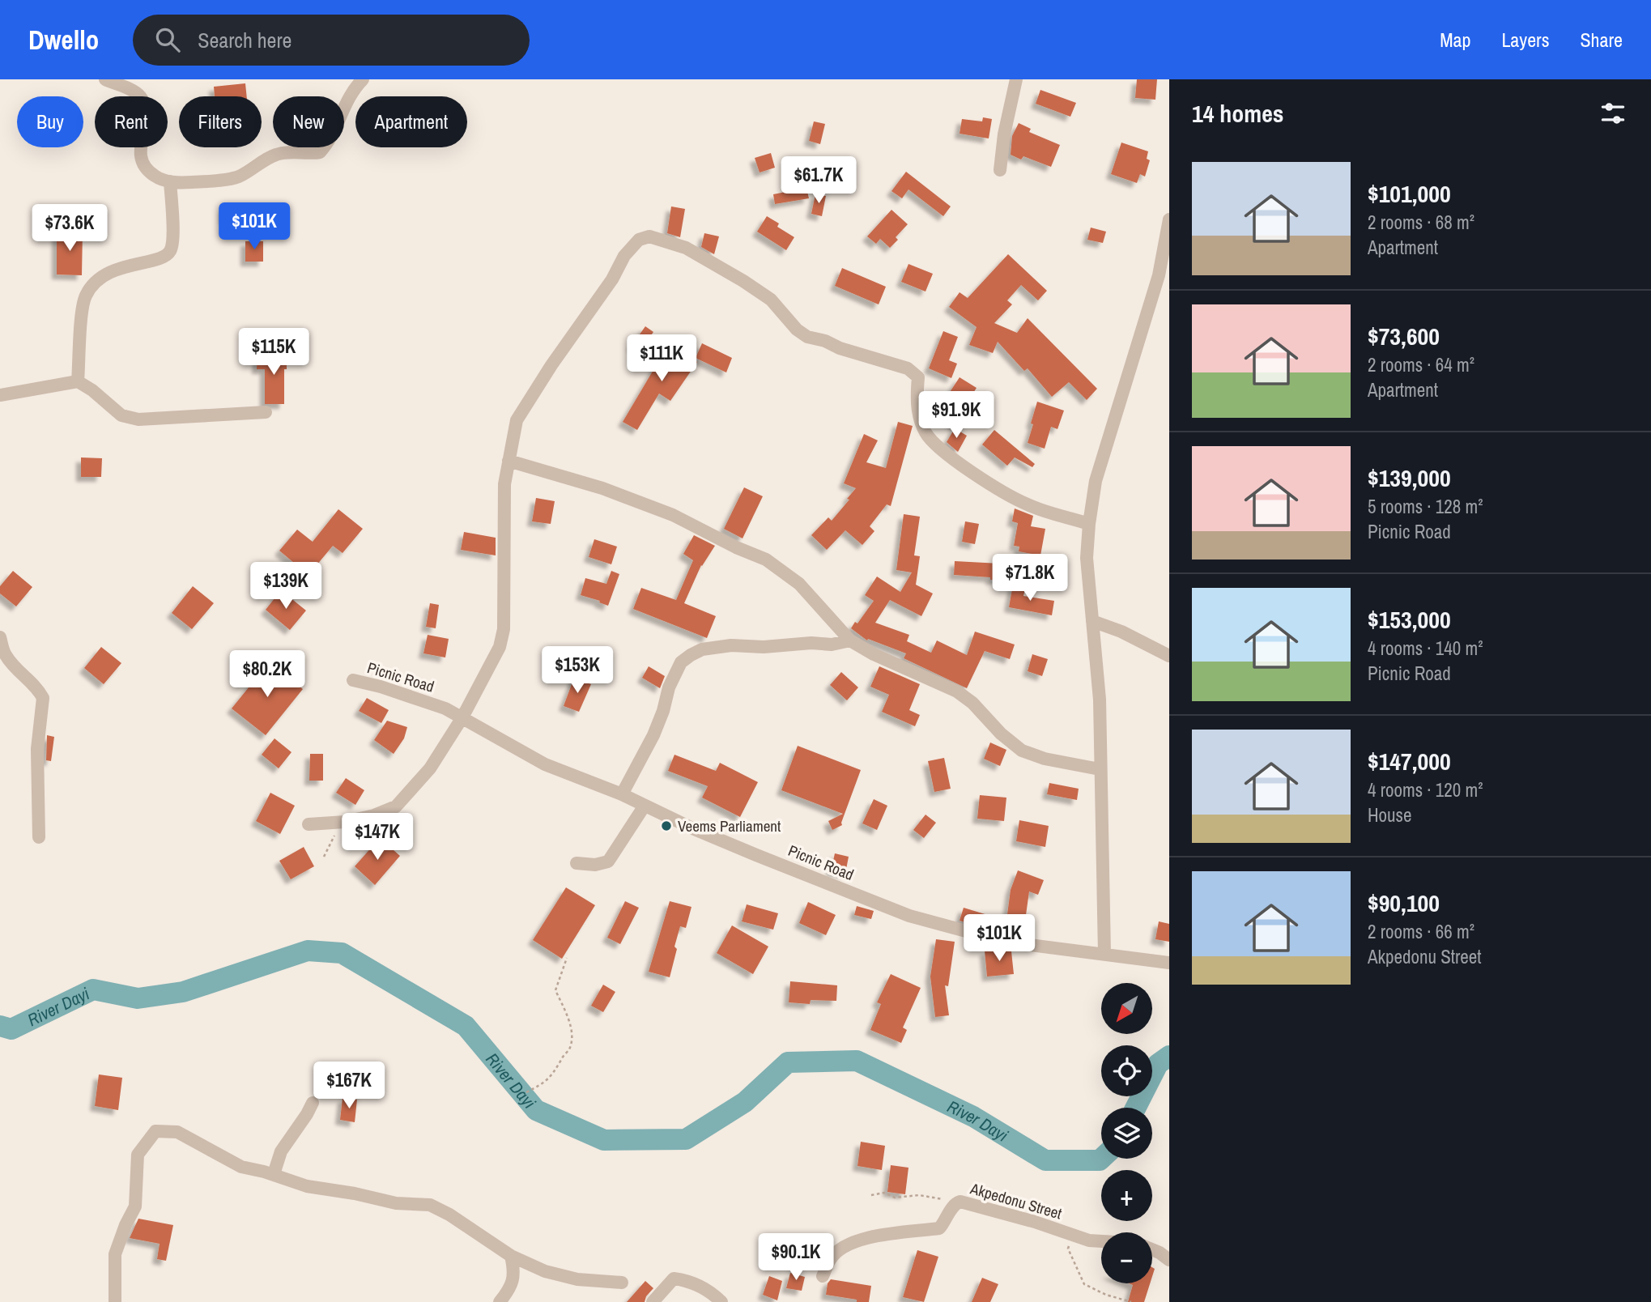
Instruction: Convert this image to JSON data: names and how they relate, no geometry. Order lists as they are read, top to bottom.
{
  "streets": {
    "street": ["Picnic Road", "Akpedonu Street"]
  },
  "water": ["River Dayi"],
  "places": ["Veems Parliament"],
  "north": "bottom left",
  "page": {
    "header": "Dwello",
    "search": "Search here",
    "nav": ["Map", "Layers", "Share"],
    "heading": "14 homes",
    "chip": [
      "Buy",
      "Rent",
      "Filters",
      "New",
      "Apartment"
    ],
    "list": [
      {
        "name": "$101,000",
        "note": "2 rooms · 68 m² · Apartment"
      },
      {
        "name": "$73,600",
        "note": "2 rooms · 64 m² · Apartment"
      },
      {
        "name": "$139,000",
        "note": "5 rooms · 128 m² · Picnic Road"
      },
      {
        "name": "$153,000",
        "note": "4 rooms · 140 m² · Picnic Road"
      },
      {
        "name": "$147,000",
        "note": "4 rooms · 120 m² · House"
      },
      {
        "name": "$90,100",
        "note": "2 rooms · 66 m² · Akpedonu Street"
      }
    ],
    "price": [
      "$61.7K",
      "$101K",
      "$73.6K",
      "$115K",
      "$111K",
      "$91.9K",
      "$71.8K",
      "$139K",
      "$153K",
      "$80.2K",
      "$147K",
      "$101K",
      "$167K",
      "$90.1K"
    ],
    "map_buttons": ["+", "−"]
  }
}
